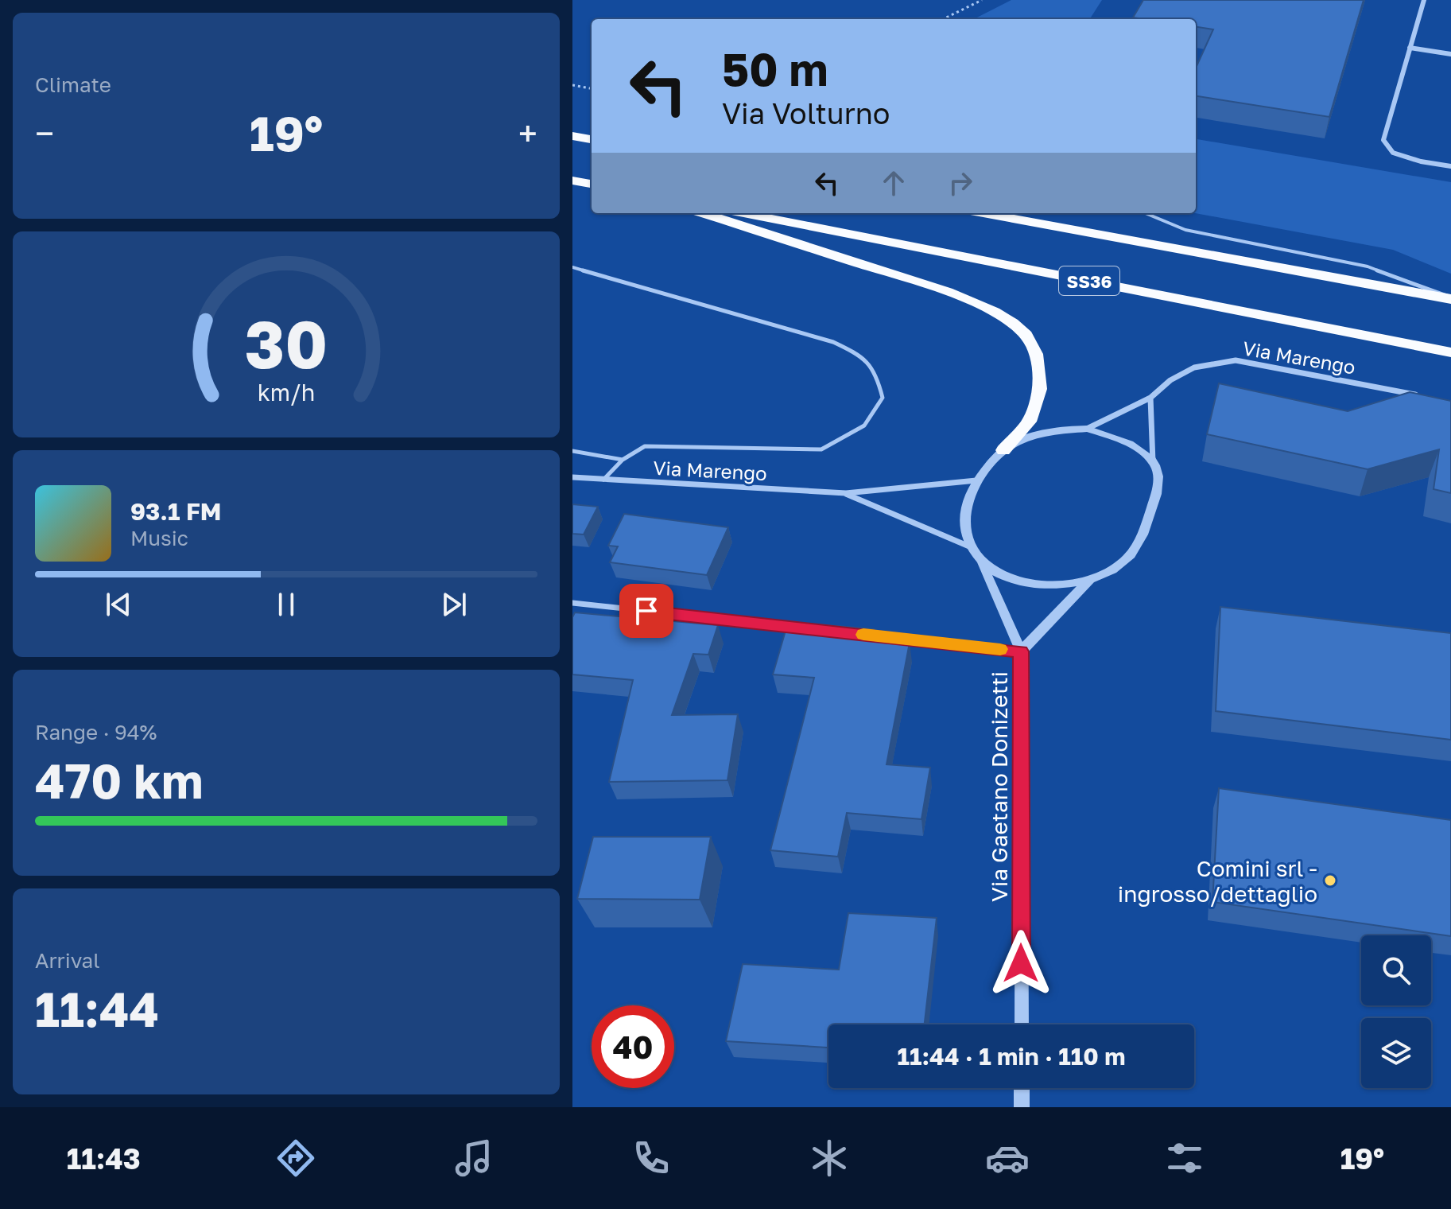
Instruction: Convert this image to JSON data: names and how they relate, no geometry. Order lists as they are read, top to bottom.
{
  "streets": {
    "highway": ["SS36"],
    "street": ["Via Marengo", "Via Gaetano Donizetti"]
  },
  "crossings": [
    ["Via Marengo", "Via Gaetano Donizetti"]
  ],
  "places": ["Comini srl - ingrosso/dettaglio"],
  "page": {
    "tile": [
      "Climate",
      ["Range · 94%", "470 km"],
      ["Arrival", "11:44"]
    ],
    "turn": ["50 m", "Via Volturno"],
    "heat": ["−", "19°", "+"],
    "song": ["93.1 FM", "Music"],
    "limit": "40",
    "trip": "11:44 · 1 min · 110 m",
    "tabs": ["11:43", "19°"],
    "gauge": ["30", "km/h"]
  }
}
